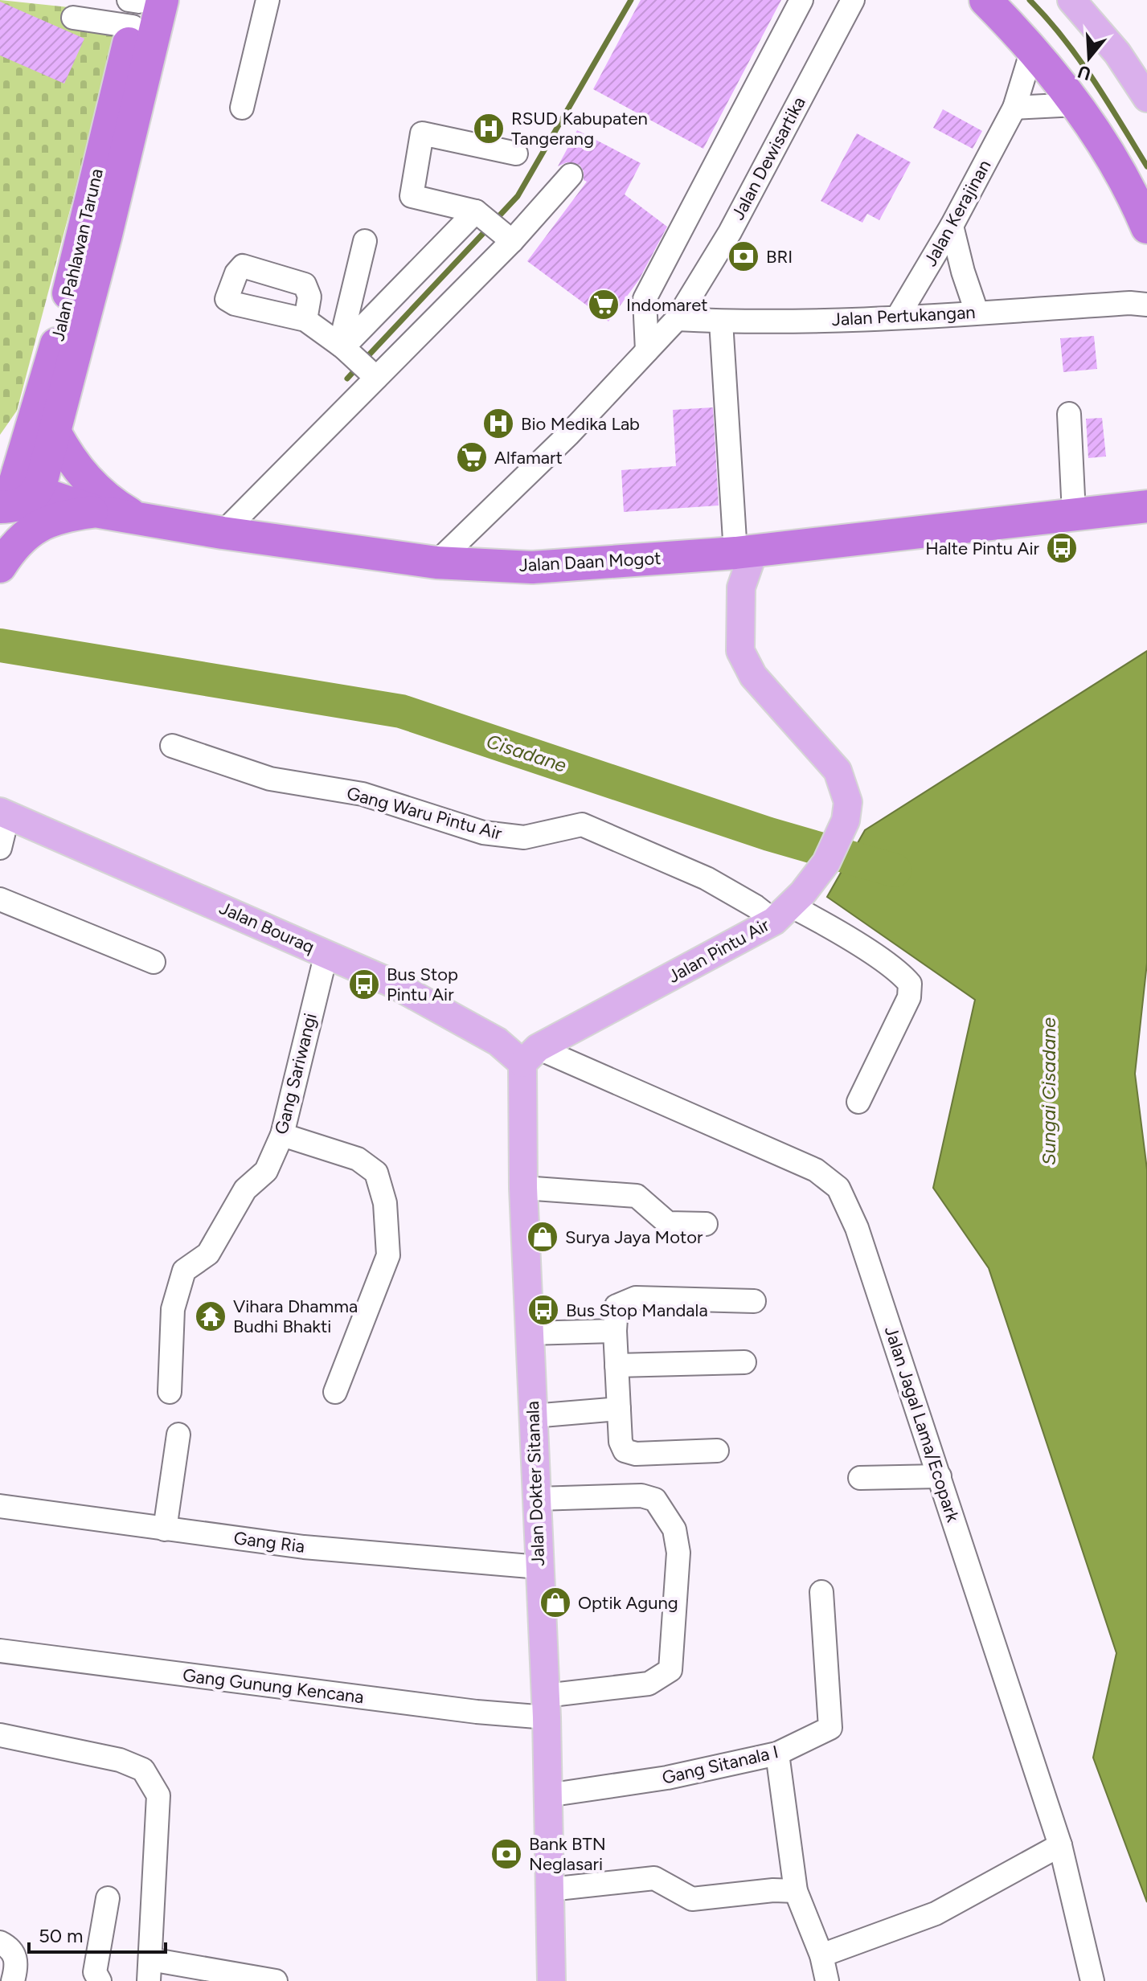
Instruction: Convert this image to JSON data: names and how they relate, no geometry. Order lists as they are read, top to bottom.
{
  "streets": {
    "highway": ["Jalan Pahlawan Taruna", "Jalan Daan Mogot"],
    "main road": ["Jalan Bouraq", "Jalan Pintu Air", "Jalan Dokter Sitanala"],
    "street": [
      "Jalan Dewisartika",
      "Jalan Kerajinan",
      "Jalan Pertukangan",
      "Gang Waru Pintu Air",
      "Gang Sariwangi",
      "Jalan Jagal Lama/Ecopark",
      "Gang Ria",
      "Gang Gunung Kencana",
      "Gang Sitanala I"
    ]
  },
  "crossings": [
    ["Jalan Dewisartika", "Jalan Pertukangan"],
    ["Jalan Dewisartika", "Jalan Daan Mogot"],
    ["Jalan Kerajinan", "Jalan Pertukangan"],
    ["Jalan Pahlawan Taruna", "Jalan Daan Mogot"],
    ["Jalan Daan Mogot", "Jalan Pintu Air"],
    ["Gang Waru Pintu Air", "Jalan Pintu Air"],
    ["Jalan Bouraq", "Jalan Pintu Air"],
    ["Jalan Bouraq", "Gang Sariwangi"],
    ["Jalan Bouraq", "Jalan Jagal Lama/Ecopark"],
    ["Jalan Bouraq", "Jalan Dokter Sitanala"],
    ["Jalan Pintu Air", "Jalan Jagal Lama/Ecopark"],
    ["Jalan Pintu Air", "Jalan Dokter Sitanala"],
    ["Jalan Jagal Lama/Ecopark", "Jalan Dokter Sitanala"],
    ["Jalan Dokter Sitanala", "Gang Ria"],
    ["Jalan Dokter Sitanala", "Gang Gunung Kencana"],
    ["Jalan Dokter Sitanala", "Gang Sitanala I"]
  ],
  "water": ["Cisadane", "Sungai Cisadane"],
  "places": {
    "hospital": ["RSUD Kabupaten Tangerang", "Bio Medika Lab"],
    "bank": ["BRI", "Bank BTN Neglasari"],
    "supermarket": ["Indomaret", "Alfamart"],
    "bus stop": ["Halte Pintu Air", "Bus Stop Pintu Air", "Bus Stop Mandala"],
    "shop": ["Surya Jaya Motor", "Optik Agung"],
    "temple": ["Vihara Dhamma Budhi Bhakti"]
  },
  "scale_bar": "50 m",
  "north": "bottom"
}
